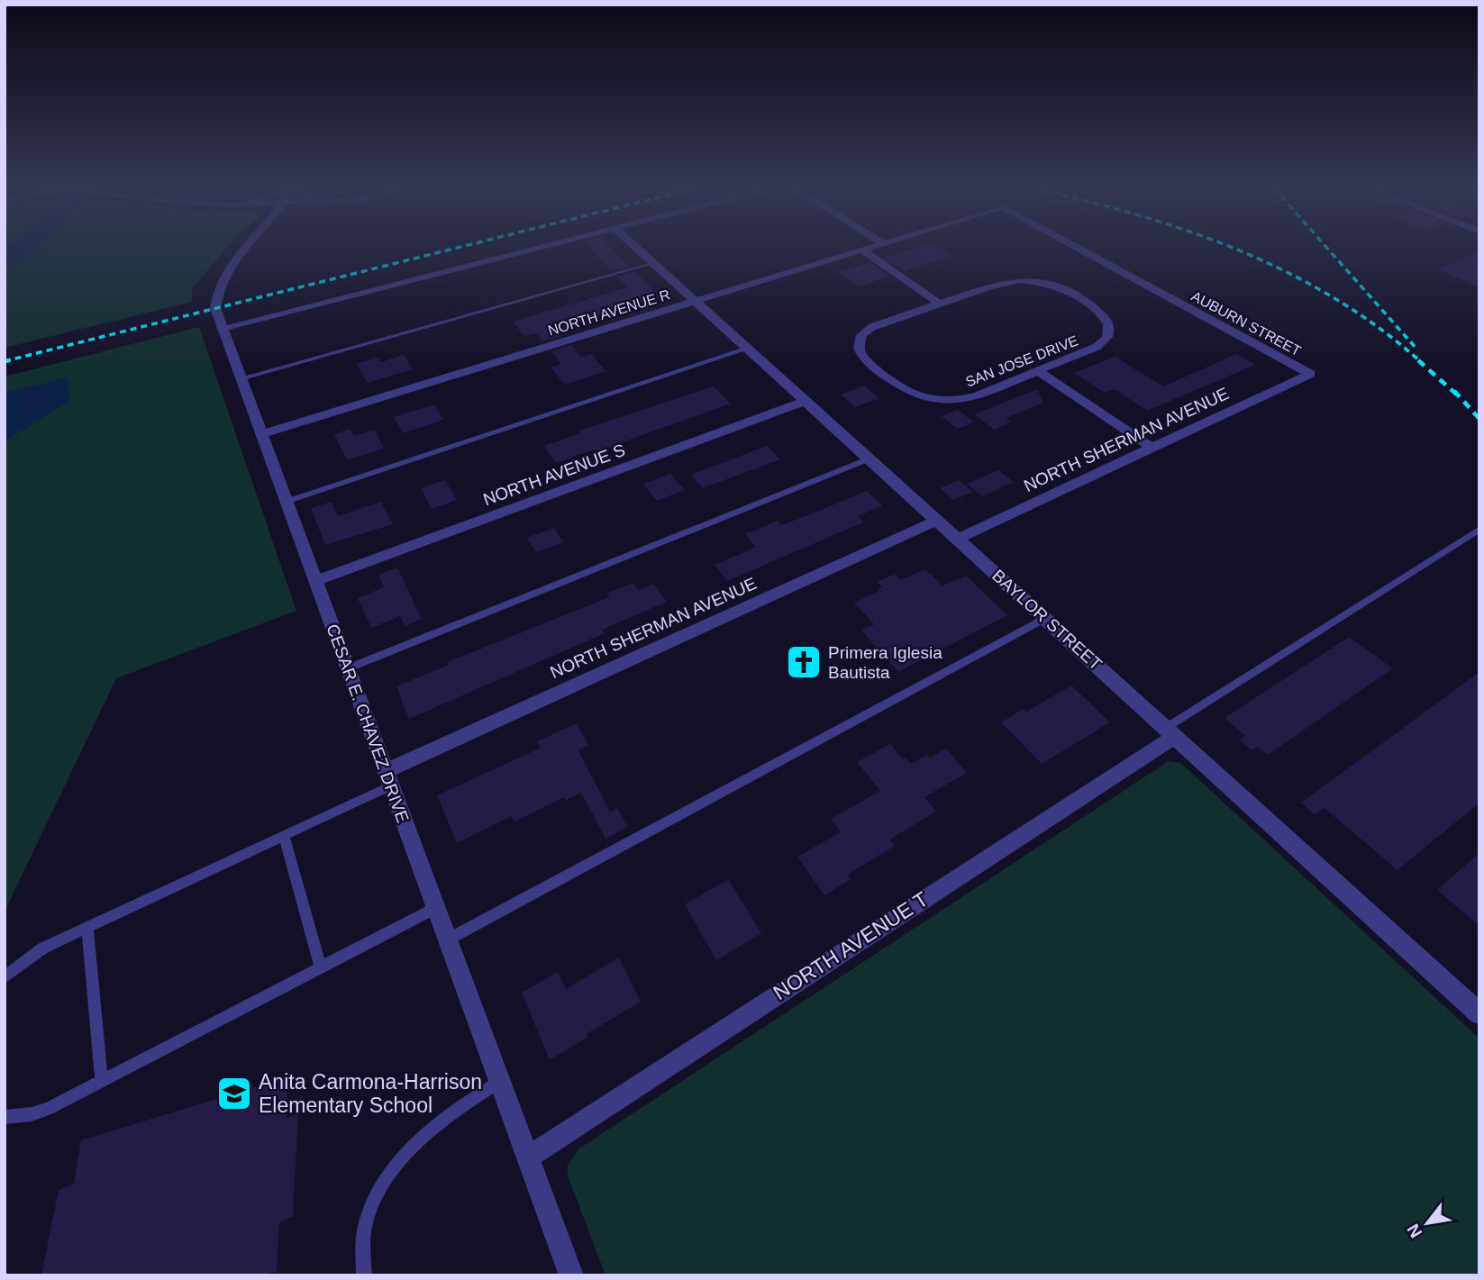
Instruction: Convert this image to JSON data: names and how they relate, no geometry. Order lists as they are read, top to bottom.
{
  "streets": {
    "street": [
      "NORTH AVENUE R",
      "AUBURN STREET",
      "SAN JOSE DRIVE",
      "NORTH SHERMAN AVENUE",
      "NORTH AVENUE S",
      "BAYLOR STREET",
      "CESAR E. CHAVEZ DRIVE",
      "NORTH AVENUE T"
    ]
  },
  "crossings": [
    ["NORTH AVENUE R", "BAYLOR STREET"],
    ["NORTH AVENUE R", "CESAR E. CHAVEZ DRIVE"],
    ["AUBURN STREET", "NORTH SHERMAN AVENUE"],
    ["NORTH SHERMAN AVENUE", "BAYLOR STREET"],
    ["NORTH SHERMAN AVENUE", "CESAR E. CHAVEZ DRIVE"],
    ["NORTH AVENUE S", "BAYLOR STREET"],
    ["NORTH AVENUE S", "CESAR E. CHAVEZ DRIVE"],
    ["BAYLOR STREET", "NORTH AVENUE T"],
    ["CESAR E. CHAVEZ DRIVE", "NORTH AVENUE T"]
  ],
  "places": {
    "church": ["Primera Iglesia Bautista"],
    "school or university": ["Anita Carmona-Harrison Elementary School"]
  },
  "north": "bottom left"
}
